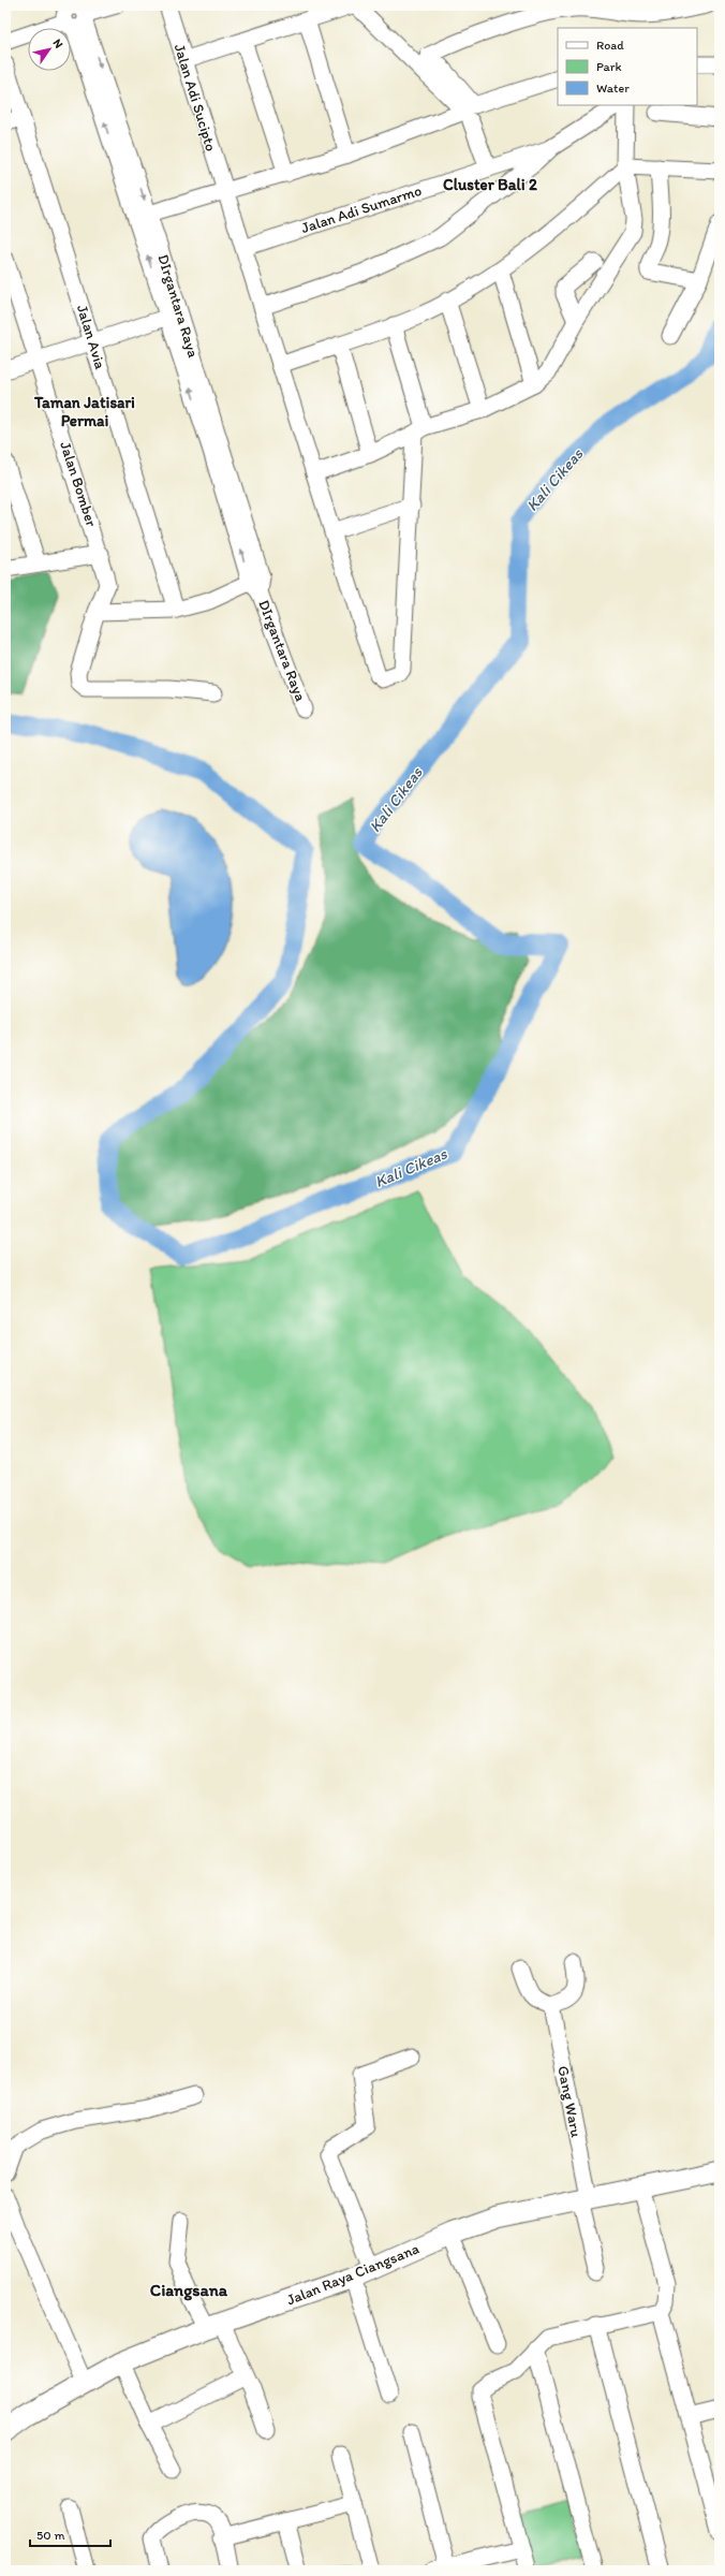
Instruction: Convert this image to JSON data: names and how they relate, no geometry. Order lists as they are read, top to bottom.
{
  "streets": {
    "main road": ["Jalan Raya Ciangsana"],
    "street": [
      "Jalan Adi Sucipto",
      "Jalan Adi Sumarmo",
      "DIrgantara Raya",
      "Jalan Avia",
      "Jalan Bomber",
      "Gang Waru"
    ]
  },
  "crossings": [
    ["Jalan Adi Sucipto", "Jalan Adi Sumarmo"],
    ["Gang Waru", "Jalan Raya Ciangsana"]
  ],
  "districts": ["Cluster Bali 2", "Taman Jatisari Permai", "Ciangsana"],
  "water": ["Kali Cikeas"],
  "legend": ["Road", "Park", "Water"],
  "scale_bar": "50 m",
  "north": "top right"
}
